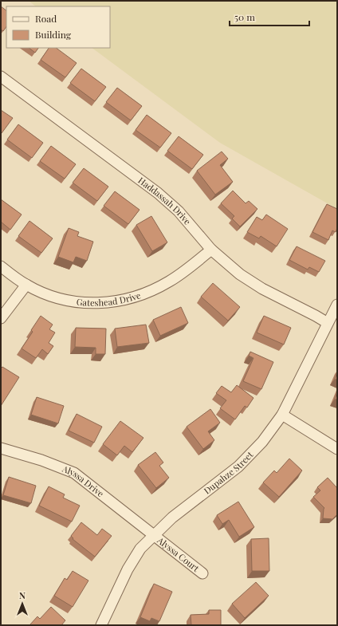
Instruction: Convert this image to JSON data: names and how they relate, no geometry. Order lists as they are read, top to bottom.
{
  "streets": {
    "street": [
      "Haddassah Drive",
      "Gateshead Drive",
      "Dupahze Street",
      "Alyssa Drive",
      "Alyssa Court"
    ]
  },
  "crossings": [
    ["Haddassah Drive", "Gateshead Drive"],
    ["Haddassah Drive", "Dupahze Street"],
    ["Dupahze Street", "Alyssa Drive"],
    ["Dupahze Street", "Alyssa Court"],
    ["Alyssa Drive", "Alyssa Court"]
  ],
  "legend": ["Road", "Building"],
  "scale_bar": "50 m",
  "north": "top"
}
